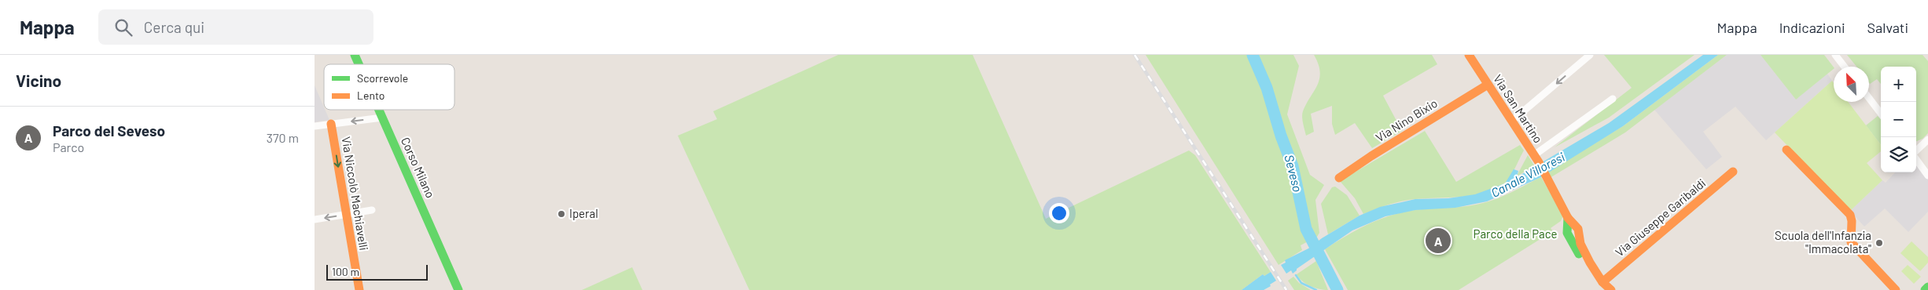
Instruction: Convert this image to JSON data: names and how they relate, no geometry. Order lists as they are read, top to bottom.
{
  "streets": {
    "street": [
      "Via San Martino",
      "Via Nino Bixio",
      "Corso Milano",
      "Via Niccolò Machiavelli",
      "Via Giuseppe Garibaldi"
    ]
  },
  "crossings": [
    ["Via San Martino", "Via Nino Bixio"],
    ["Via San Martino", "Via Giuseppe Garibaldi"]
  ],
  "one_way": ["Via Niccolò Machiavelli"],
  "water": ["Seveso", "Canale Villoresi"],
  "parks": ["Parco della Pace"],
  "places": ["Iperal", "Scuola dell'Infanzia \"Immacolata\""],
  "legend": ["Scorrevole", "Lento"],
  "scale_bar": "100 m",
  "north": "top left",
  "page": {
    "header": "Mappa",
    "search": "Cerca qui",
    "nav": ["Mappa", "Indicazioni", "Salvati"],
    "heading": "Vicino",
    "map_buttons": ["+", "−"],
    "list": [
      {
        "mark": "A",
        "name": "Parco del Seveso",
        "note": "Parco",
        "value": "370 m"
      }
    ],
    "pins": "A",
    "scale": "100 m"
  }
}
